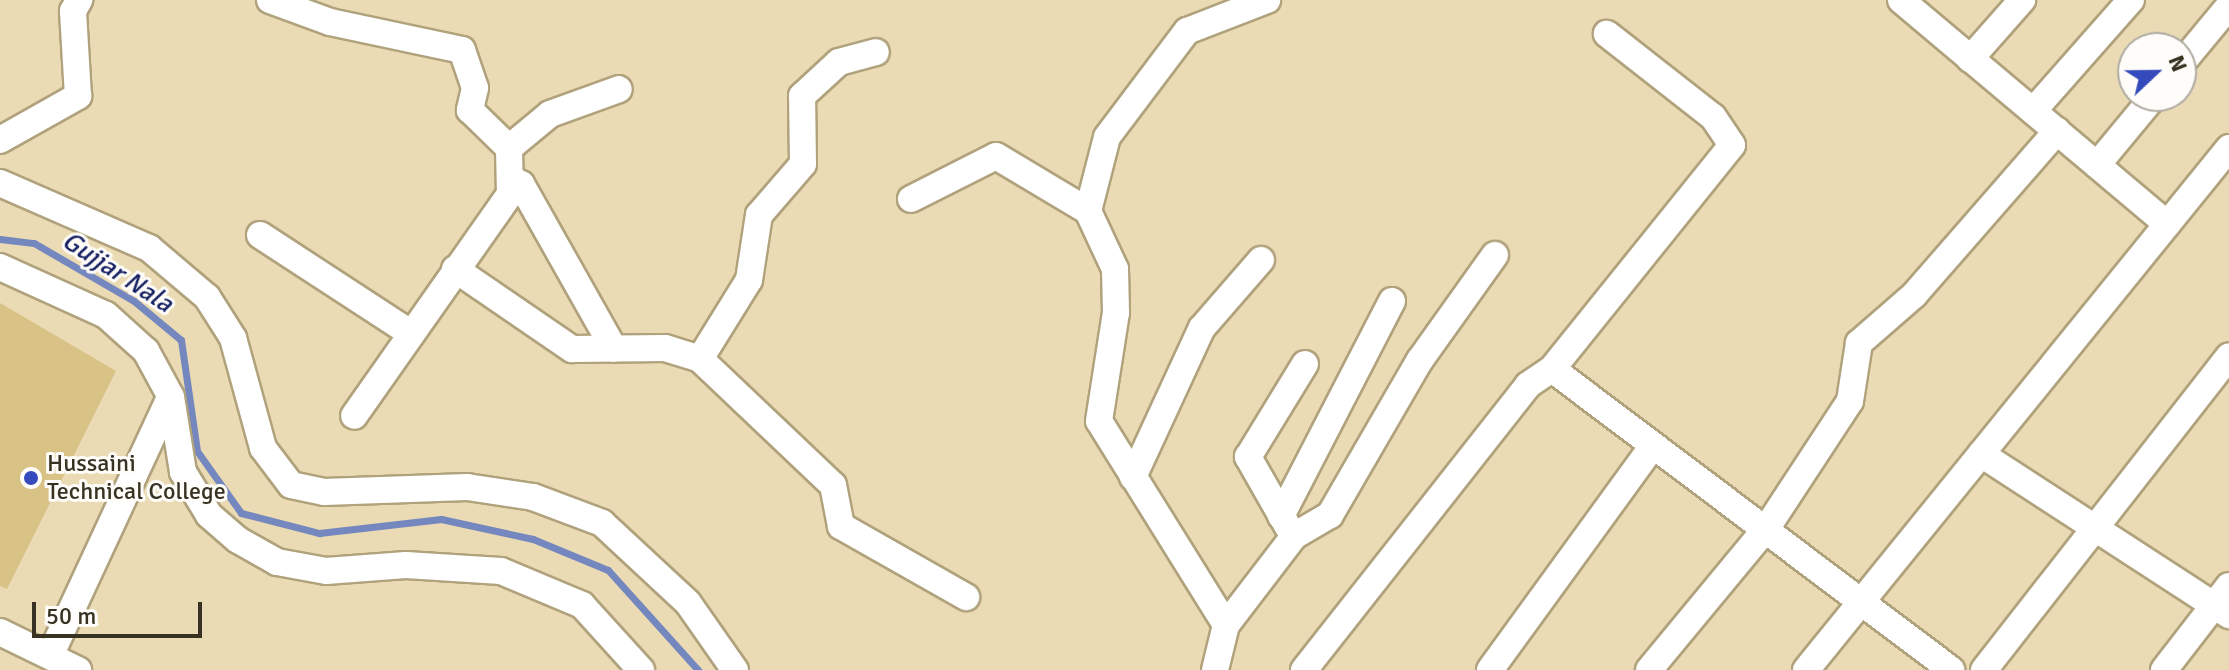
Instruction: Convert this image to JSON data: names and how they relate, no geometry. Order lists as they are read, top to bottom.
{
  "water": ["Gujjar Nala"],
  "places": ["Hussaini Technical College"],
  "scale_bar": "50 m",
  "north": "right"
}
